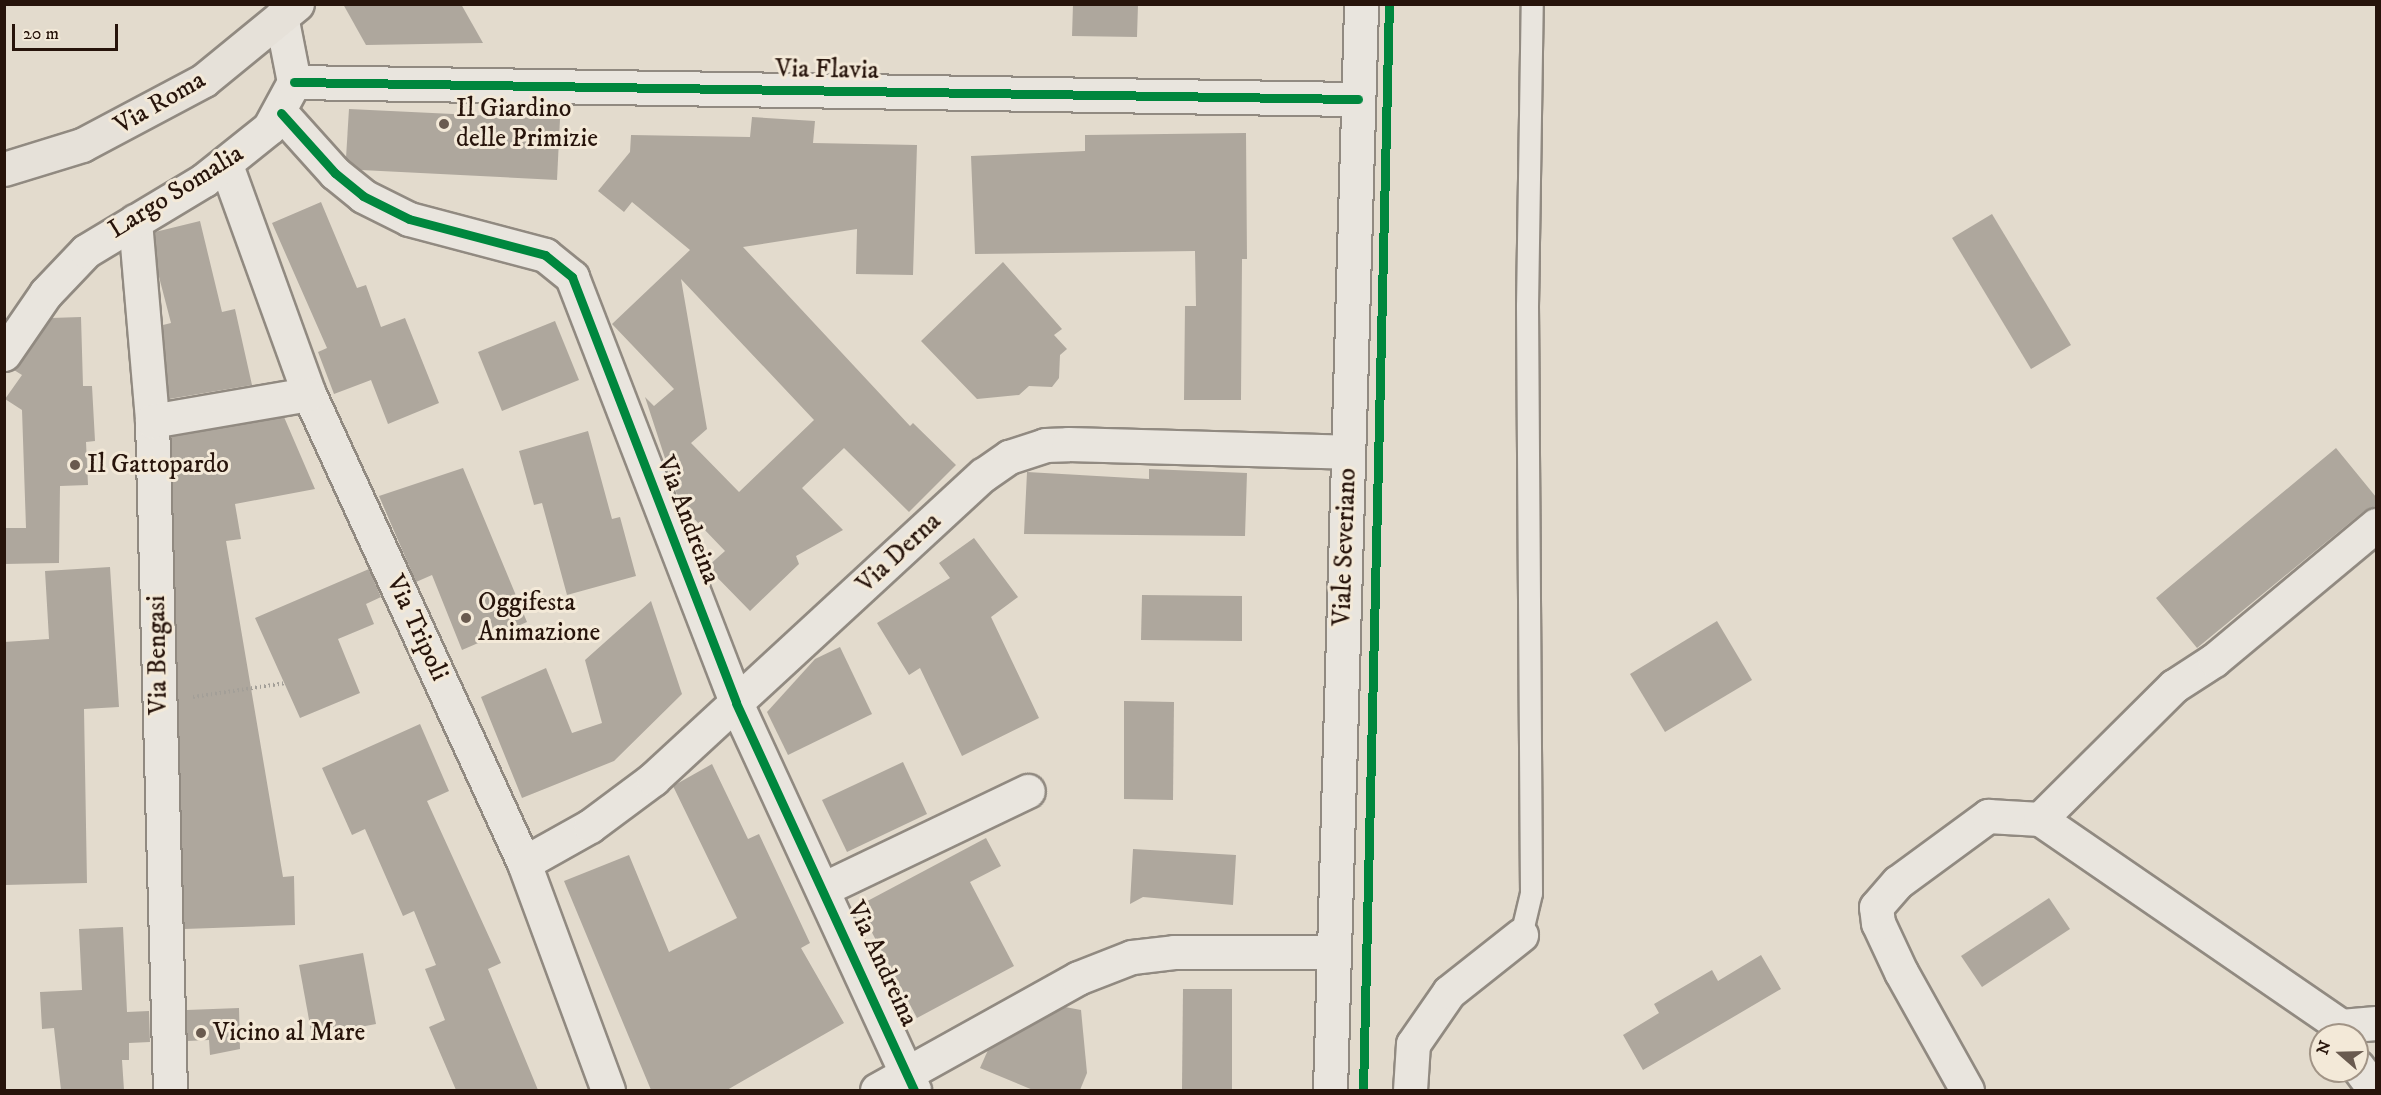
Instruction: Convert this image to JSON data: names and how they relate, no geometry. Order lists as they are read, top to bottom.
{
  "streets": {
    "main road": ["Via Roma"],
    "street": [
      "Via Flavia",
      "Largo Somalia",
      "Via Andreina",
      "Viale Severiano",
      "Via Derna",
      "Via Tripoli",
      "Via Bengasi"
    ]
  },
  "crossings": [
    ["Via Flavia", "Largo Somalia"],
    ["Via Flavia", "Viale Severiano"],
    ["Largo Somalia", "Via Andreina"],
    ["Largo Somalia", "Via Tripoli"],
    ["Largo Somalia", "Via Bengasi"],
    ["Via Andreina", "Via Derna"],
    ["Viale Severiano", "Via Derna"],
    ["Via Derna", "Via Tripoli"]
  ],
  "places": [
    "Il Giardino delle Primizie",
    "Il Gattopardo",
    "Oggifesta Animazione",
    "Vicino al Mare"
  ],
  "scale_bar": "20 m",
  "north": "left"
}
